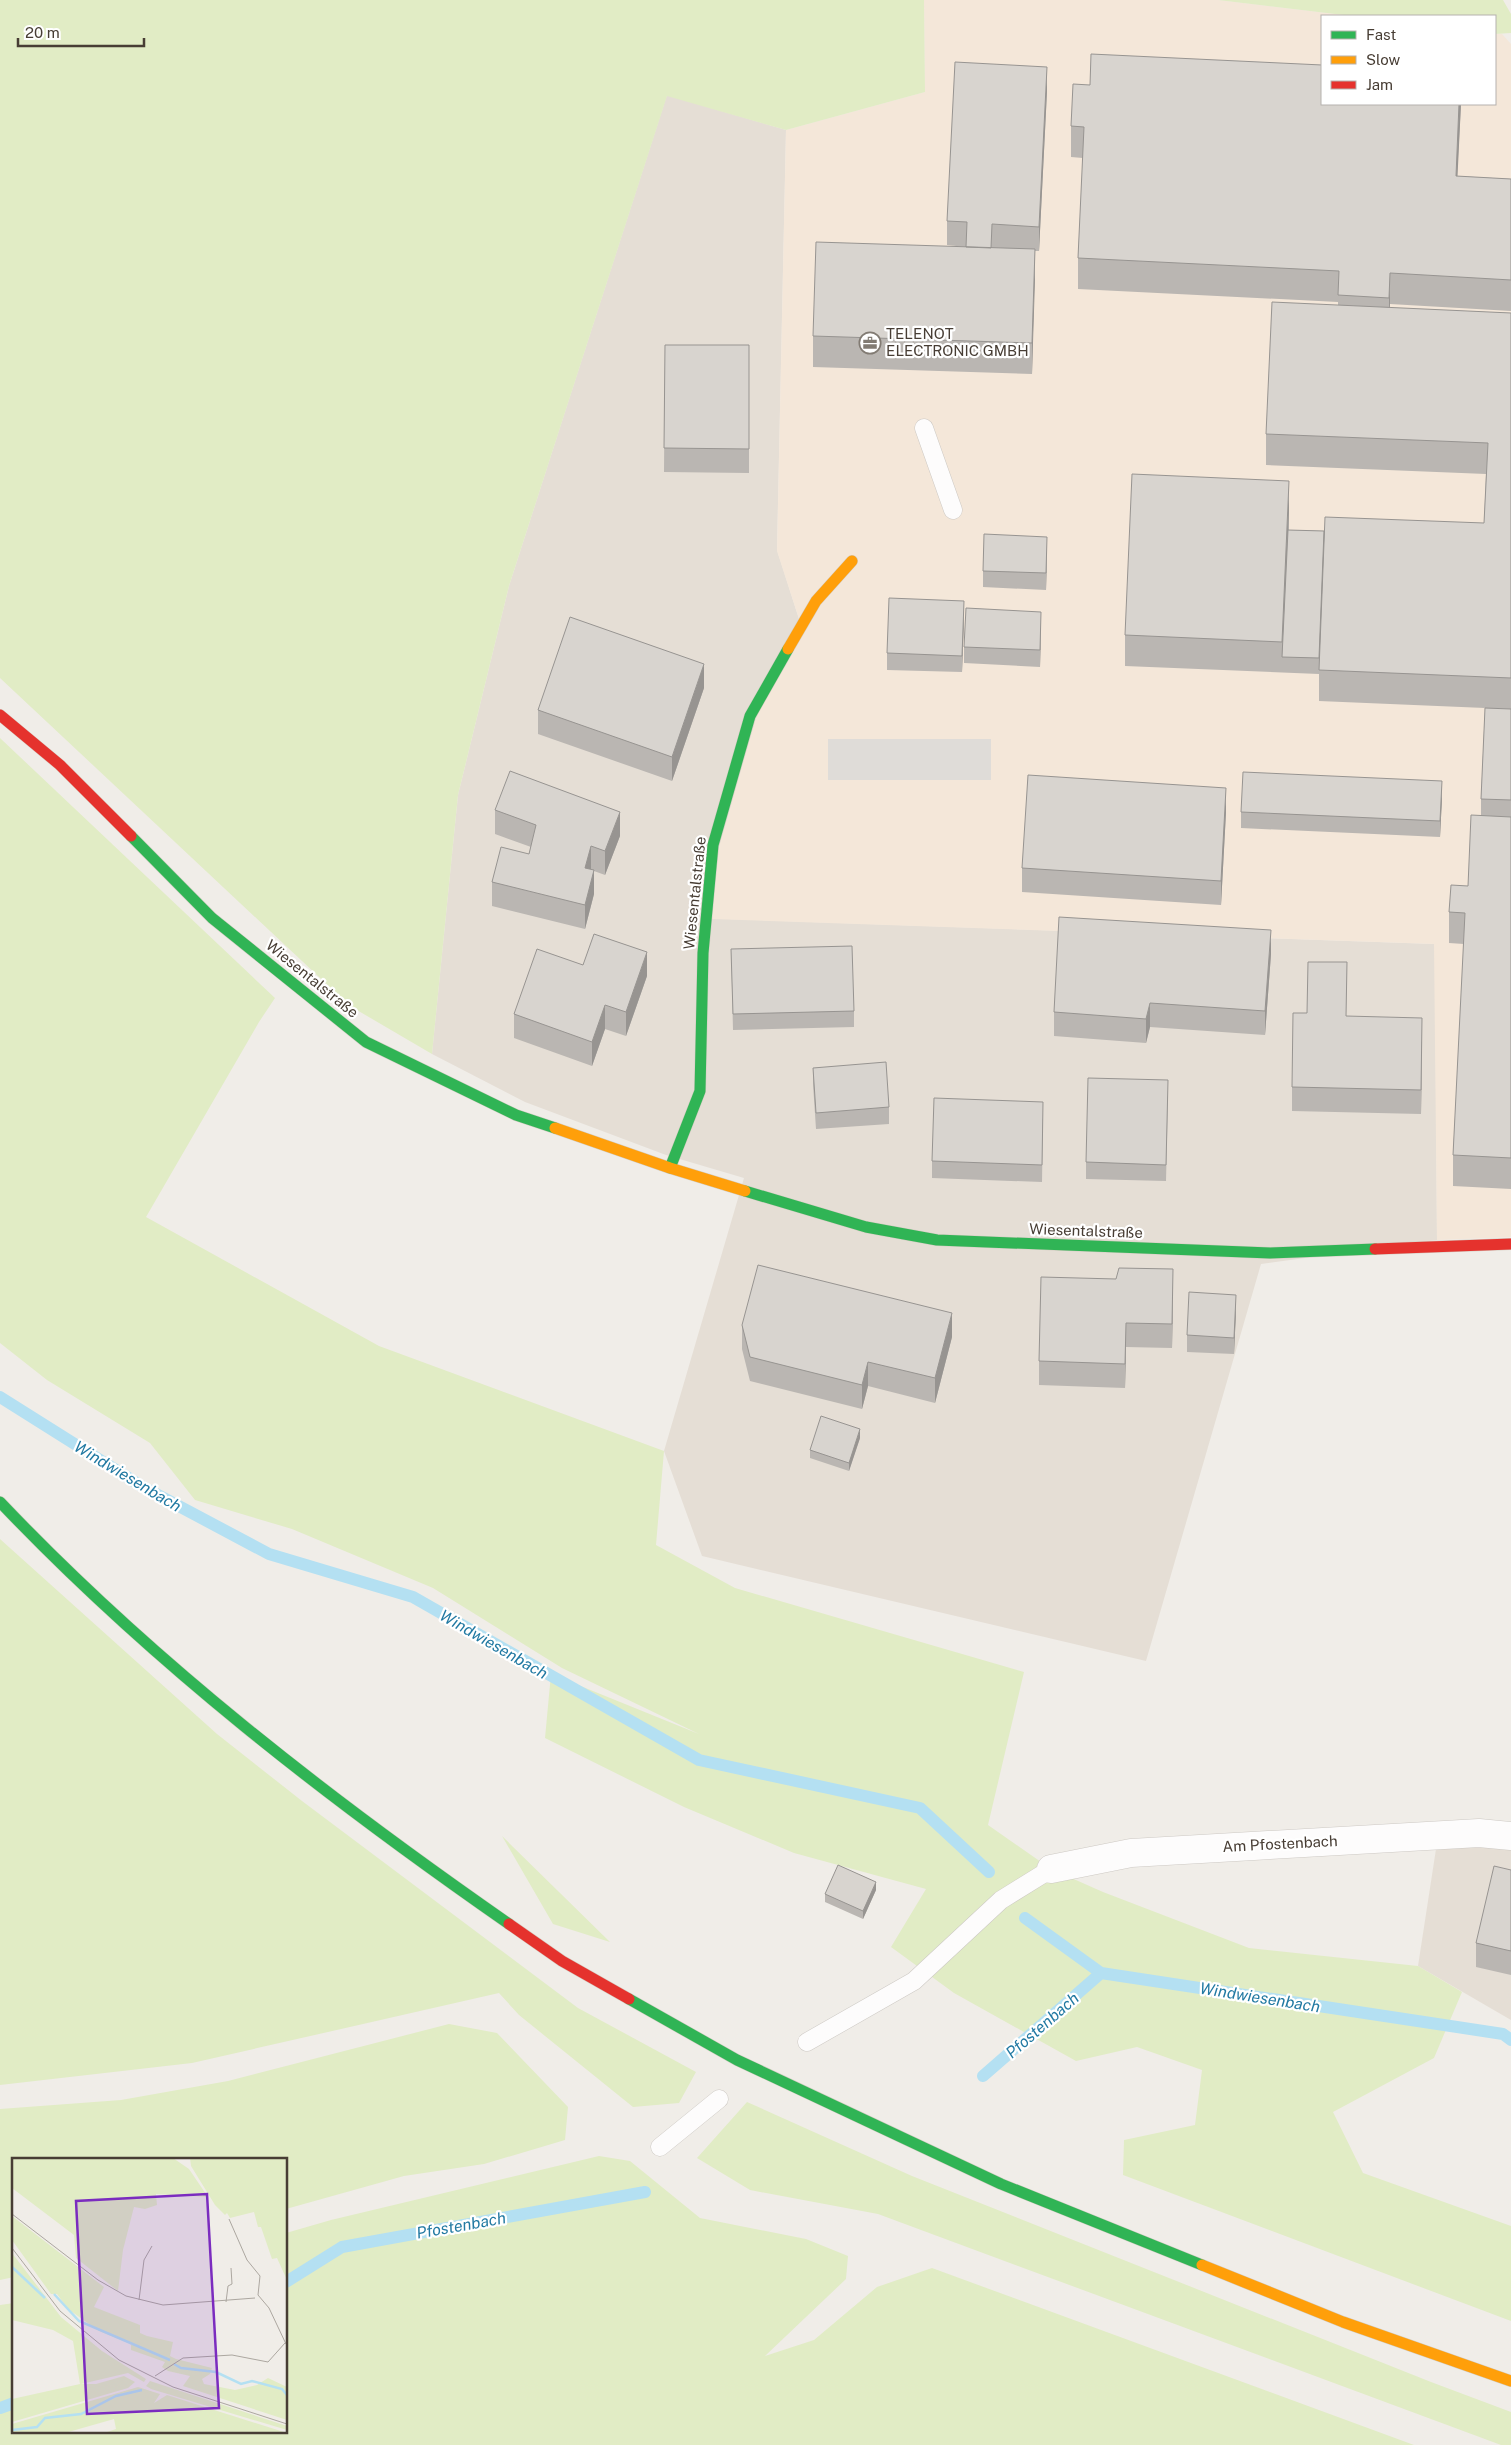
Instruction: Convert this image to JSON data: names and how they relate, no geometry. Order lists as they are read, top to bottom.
{
  "streets": {
    "street": ["Wiesentalstraße", "Am Pfostenbach"]
  },
  "water": ["Windwiesenbach", "Pfostenbach"],
  "places": {
    "office": ["TELENOT ELECTRONIC GMBH"]
  },
  "legend": ["Fast", "Slow", "Jam"],
  "scale_bar": "20 m"
}
